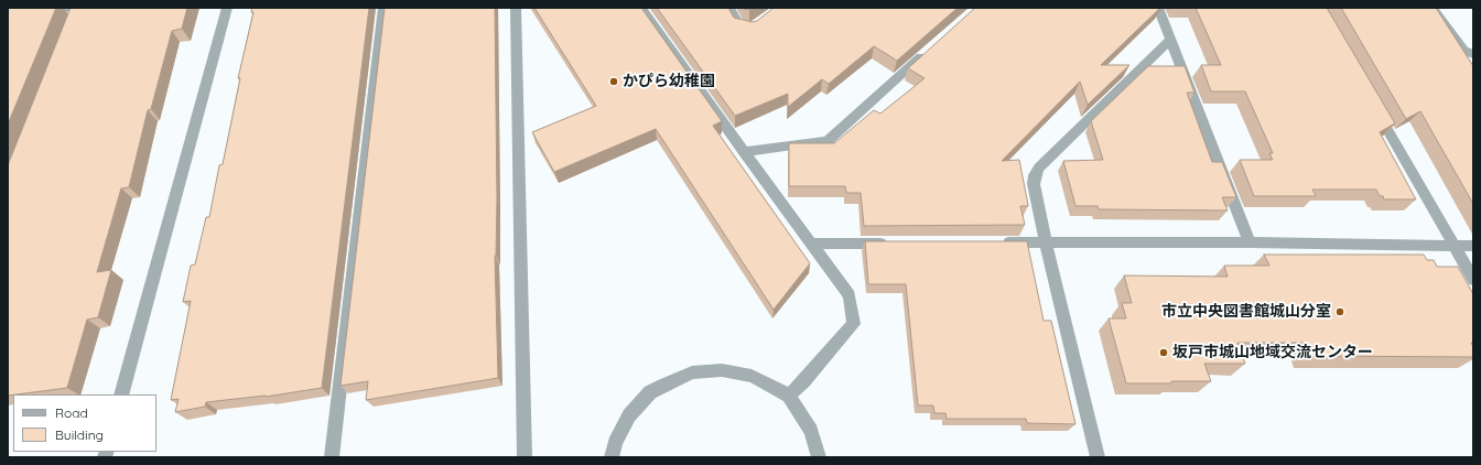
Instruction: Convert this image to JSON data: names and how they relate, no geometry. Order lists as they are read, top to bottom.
{
  "places": ["かぴら幼稚園", "市立中央図書館城山分室", "坂戸市城山地域交流センター"],
  "legend": ["Road", "Building"]
}
